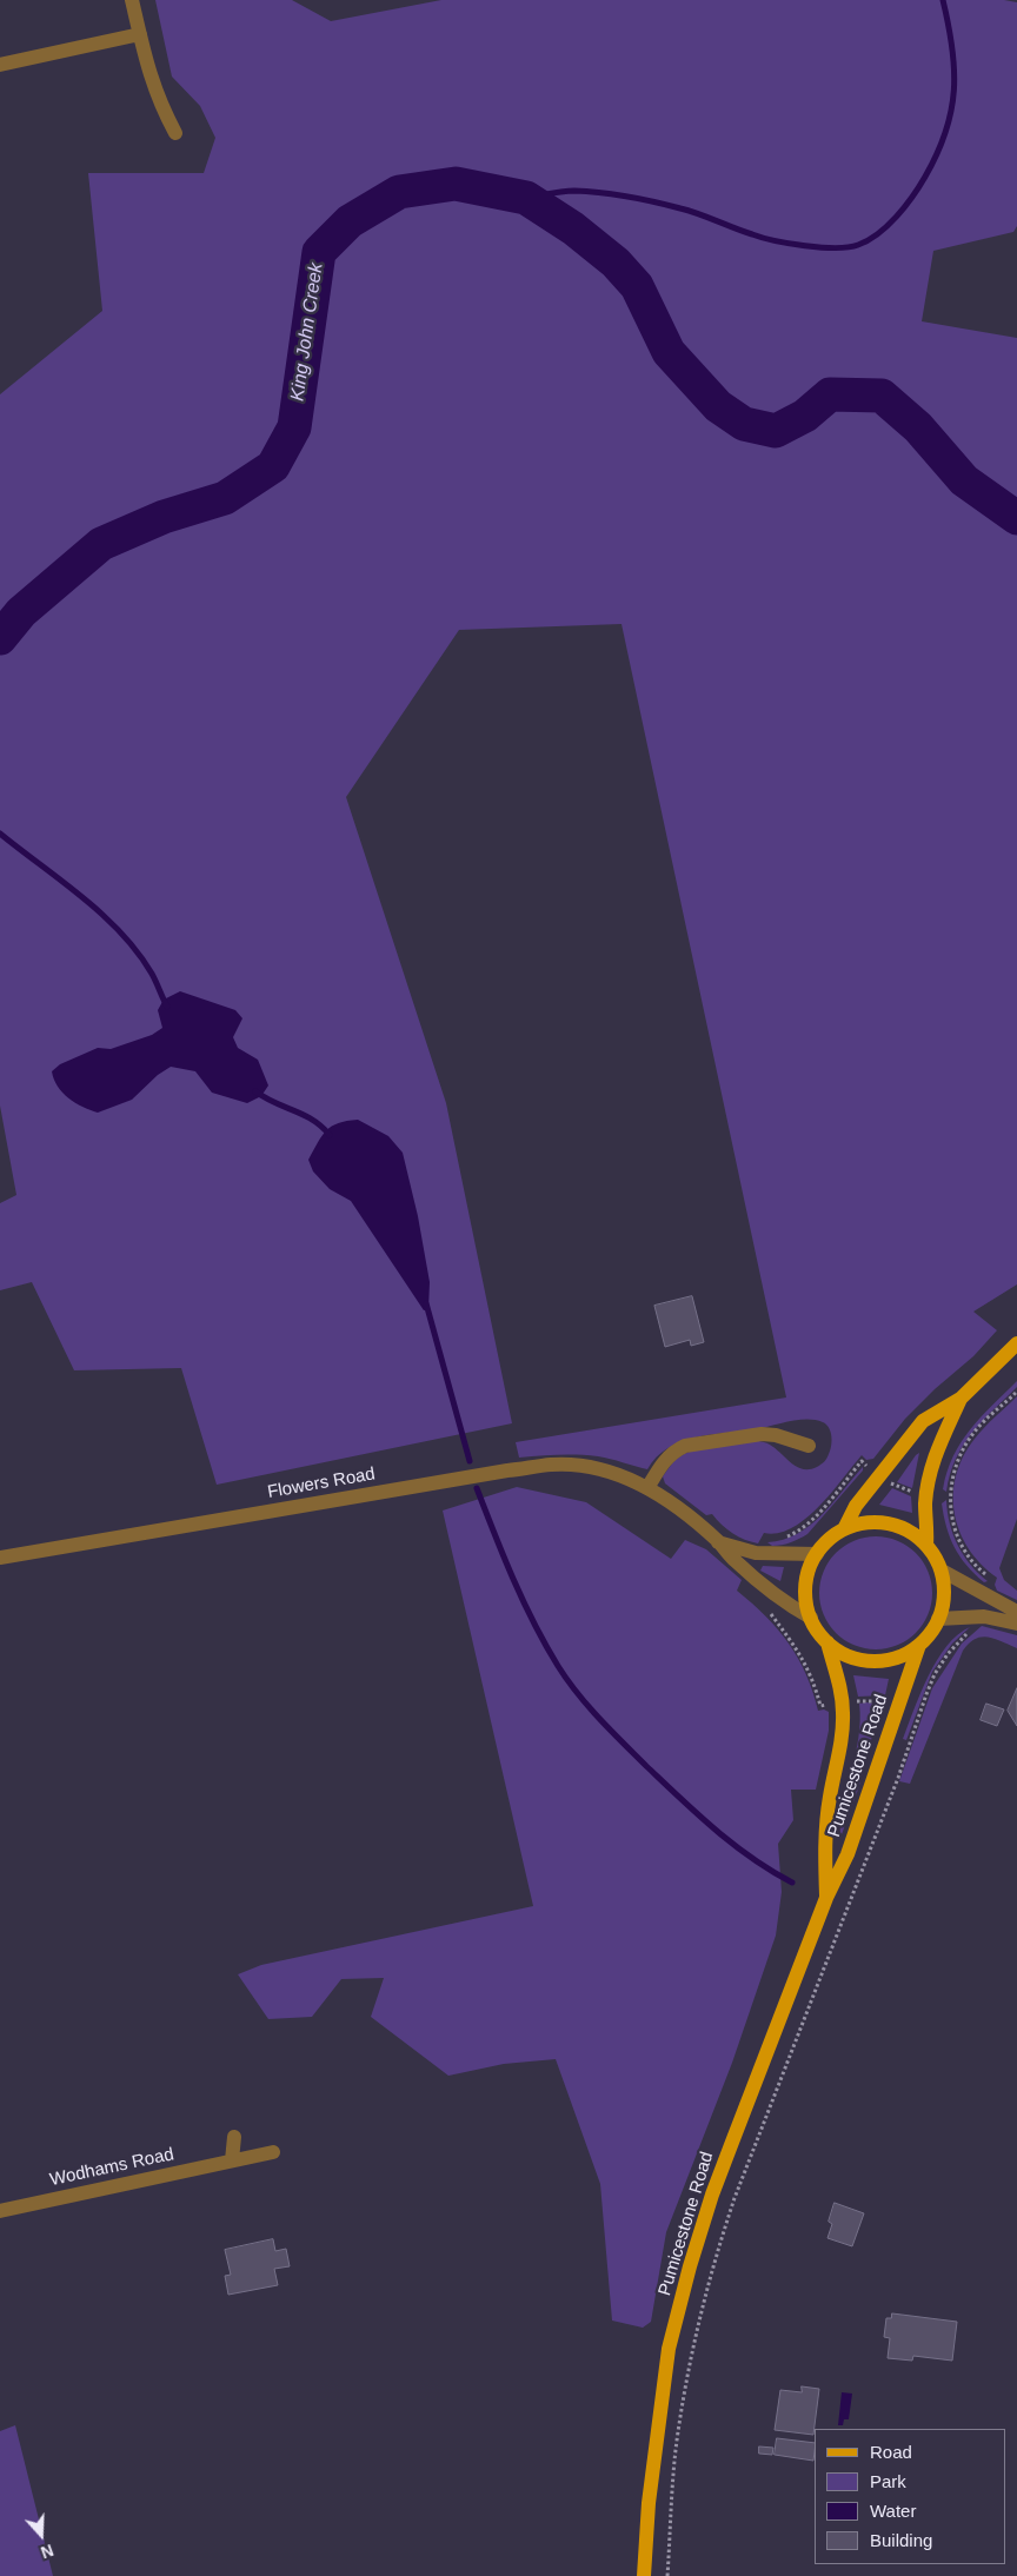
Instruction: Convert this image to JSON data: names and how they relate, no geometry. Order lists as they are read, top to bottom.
{
  "streets": {
    "main road": ["Pumicestone Road"],
    "street": ["Flowers Road", "Wodhams Road"]
  },
  "crossings": [
    ["Flowers Road", "Pumicestone Road"]
  ],
  "water": ["King John Creek"],
  "legend": [
    "Road",
    "Park",
    "Water",
    "Building"
  ],
  "north": "bottom"
}
